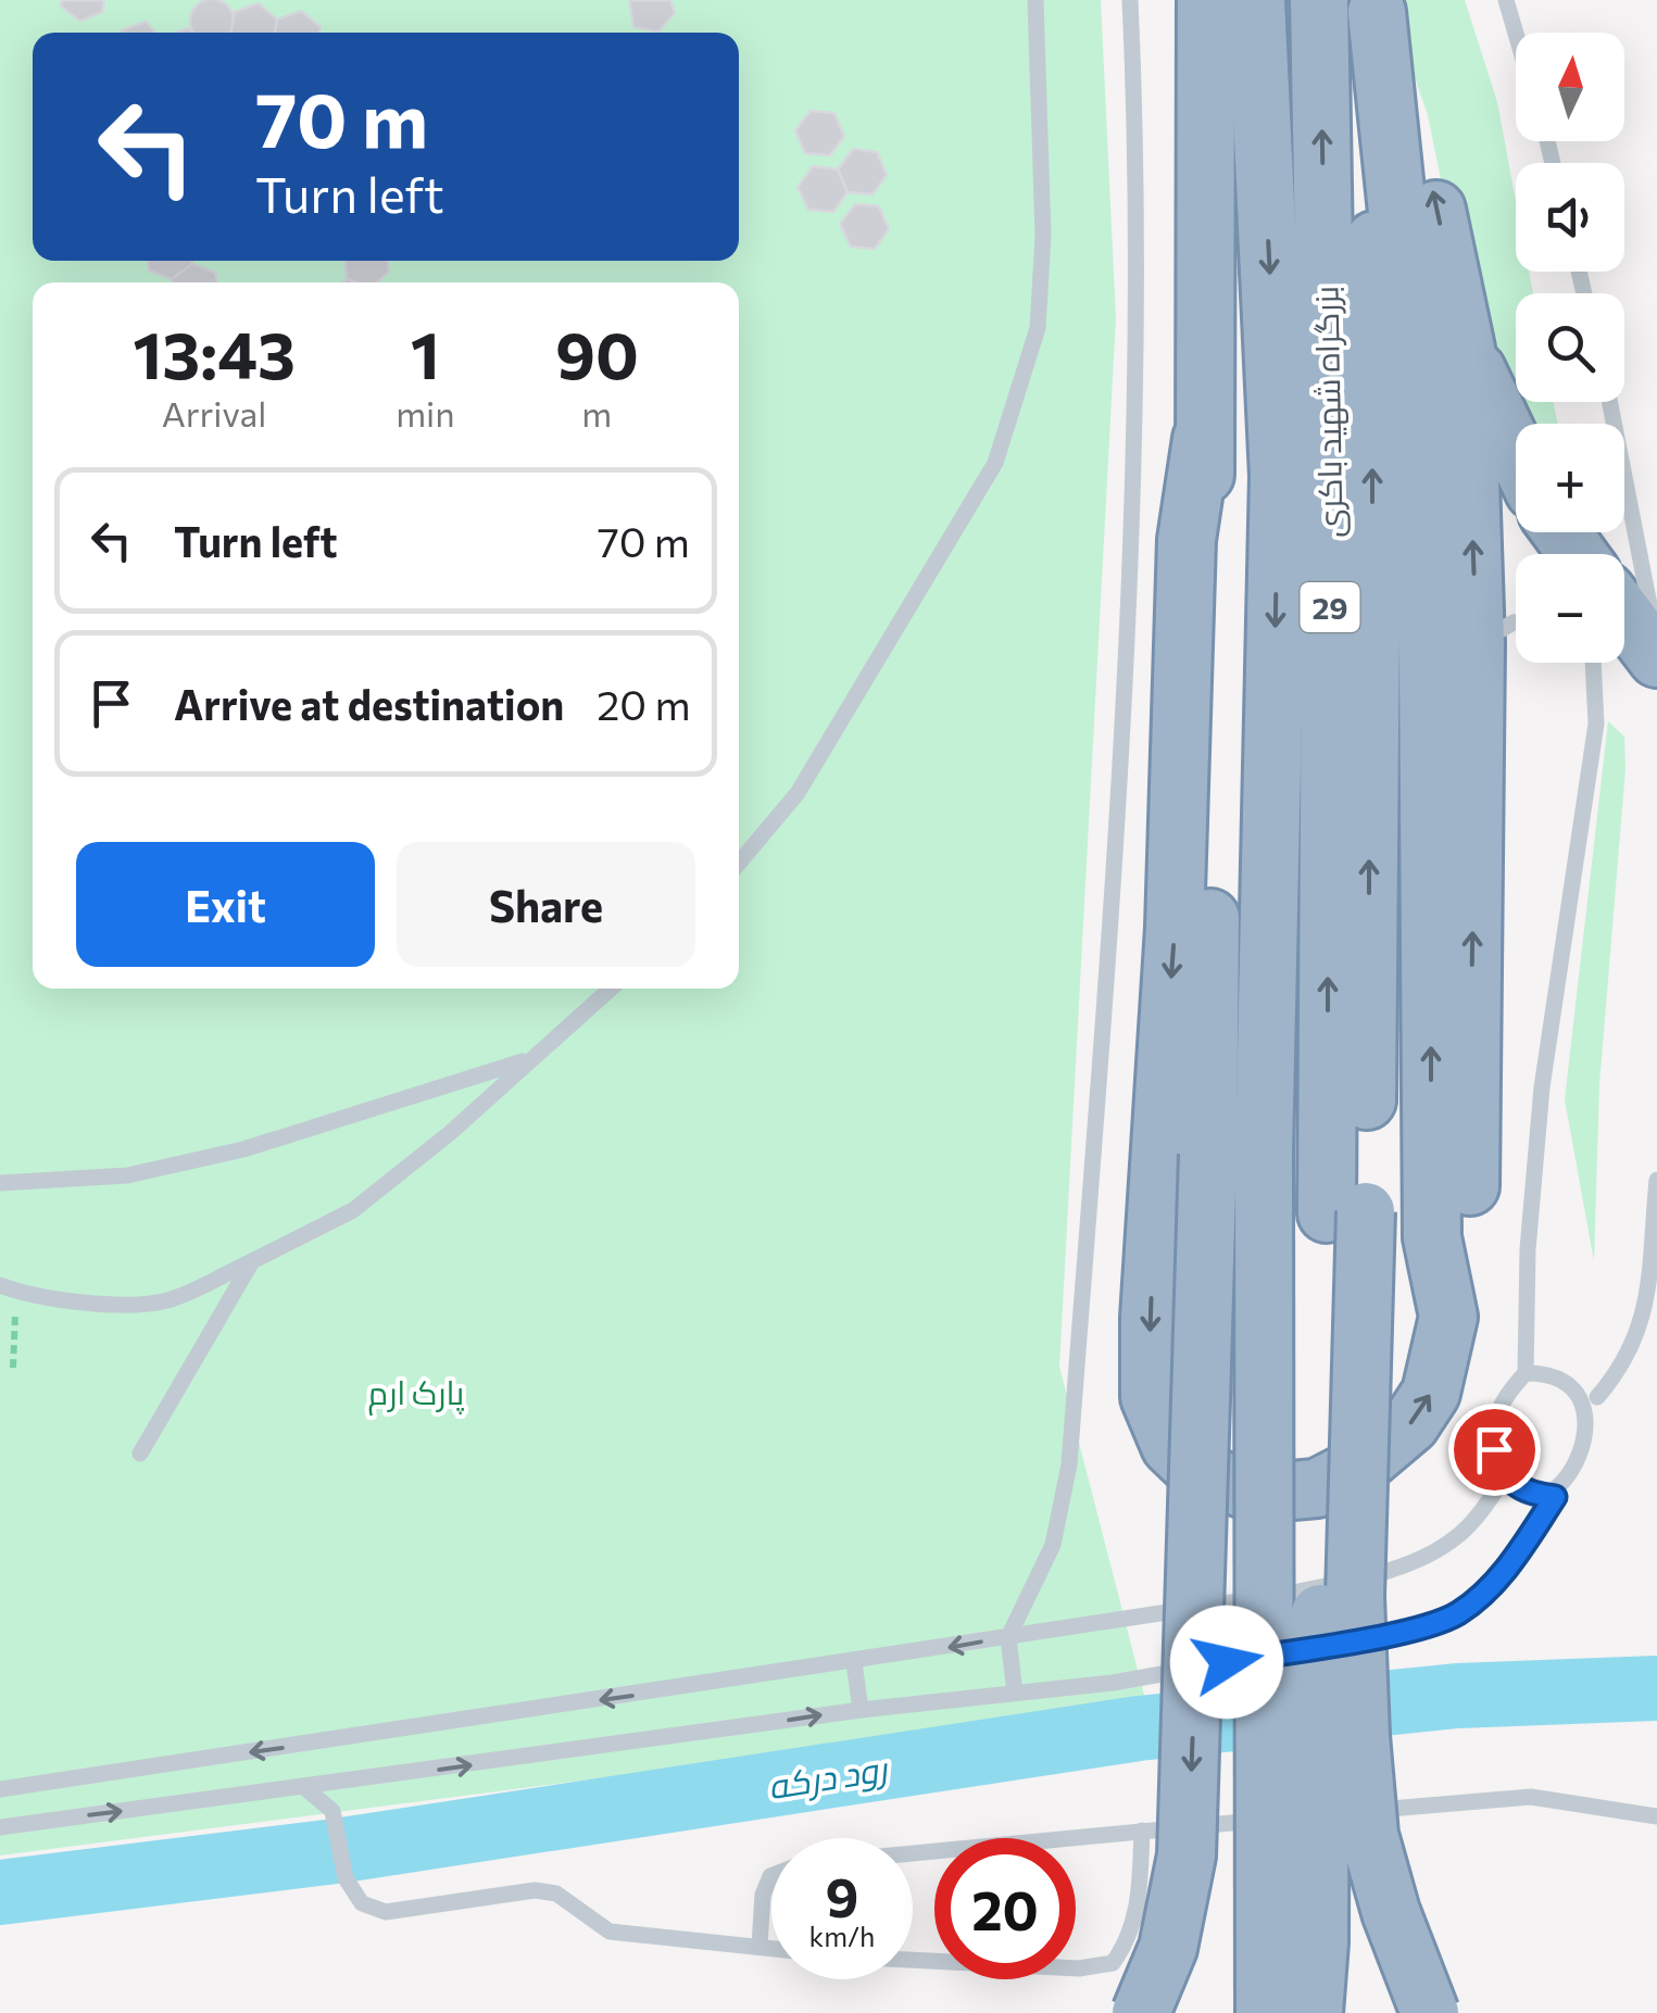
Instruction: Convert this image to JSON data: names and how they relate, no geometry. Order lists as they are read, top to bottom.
{
  "streets": {
    "highway": ["بزرگراه شهید باکری", "29"]
  },
  "crossings": [
    ["بزرگراه شهید باکری", "29"]
  ],
  "water": ["رود درکه"],
  "parks": ["پارک ارم"],
  "north": "top",
  "page": {
    "map_buttons": ["+", "−"],
    "turn": ["70 m", "Turn left"],
    "eta": [
      "13:43",
      "Arrival",
      "1",
      "min",
      "90",
      "m"
    ],
    "list": [
      {
        "name": "Turn left",
        "value": "70 m"
      },
      {
        "name": "Arrive at destination",
        "value": "20 m"
      }
    ],
    "buttons": ["Exit", "Share"],
    "speed": "9 km/h",
    "limit": "20"
  }
}
